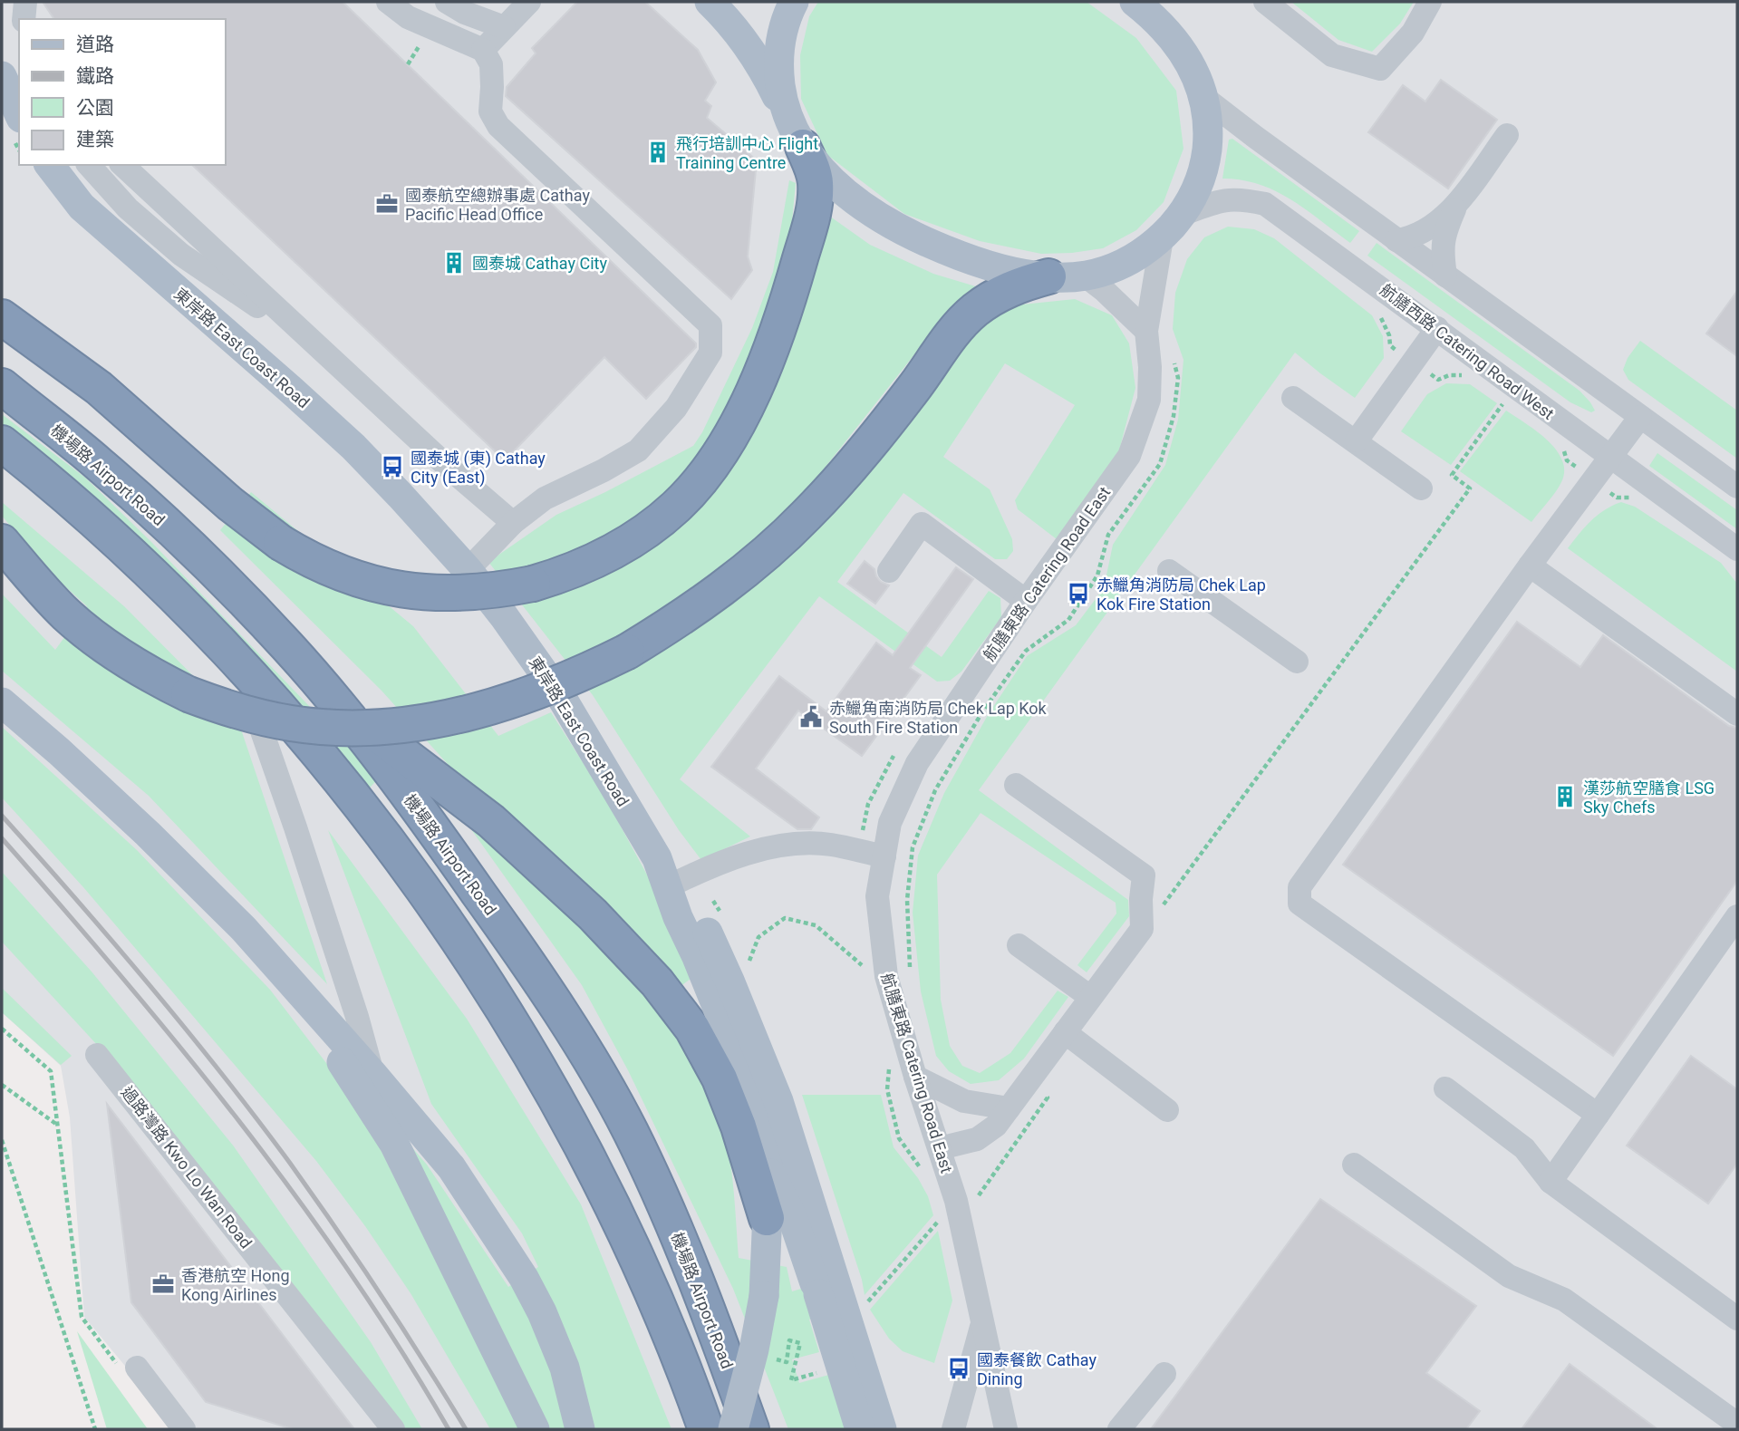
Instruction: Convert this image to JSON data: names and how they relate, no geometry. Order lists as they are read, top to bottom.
{
  "streets": {
    "highway": ["機場路 Airport Road"],
    "main road": ["東岸路 East Coast Road"],
    "street": ["航膳西路 Catering Road West", "航膳東路 Catering Road East", "過路灣路 Kwo Lo Wan Road"]
  },
  "places": {
    "building": ["飛行培訓中心 Flight Training Centre", "國泰城 Cathay City", "漢莎航空膳食 LSG Sky Chefs"],
    "office": ["國泰航空總辦事處 Cathay Pacific Head Office", "香港航空 Hong Kong Airlines"],
    "bus stop": ["國泰城 (東) Cathay City (East)", "赤鱲角消防局 Chek Lap Kok Fire Station", "國泰餐飲 Cathay Dining"],
    "public building": ["赤鱲角南消防局 Chek Lap Kok South Fire Station"]
  },
  "legend": [
    "道路",
    "鐵路",
    "公園",
    "建築"
  ]
}
